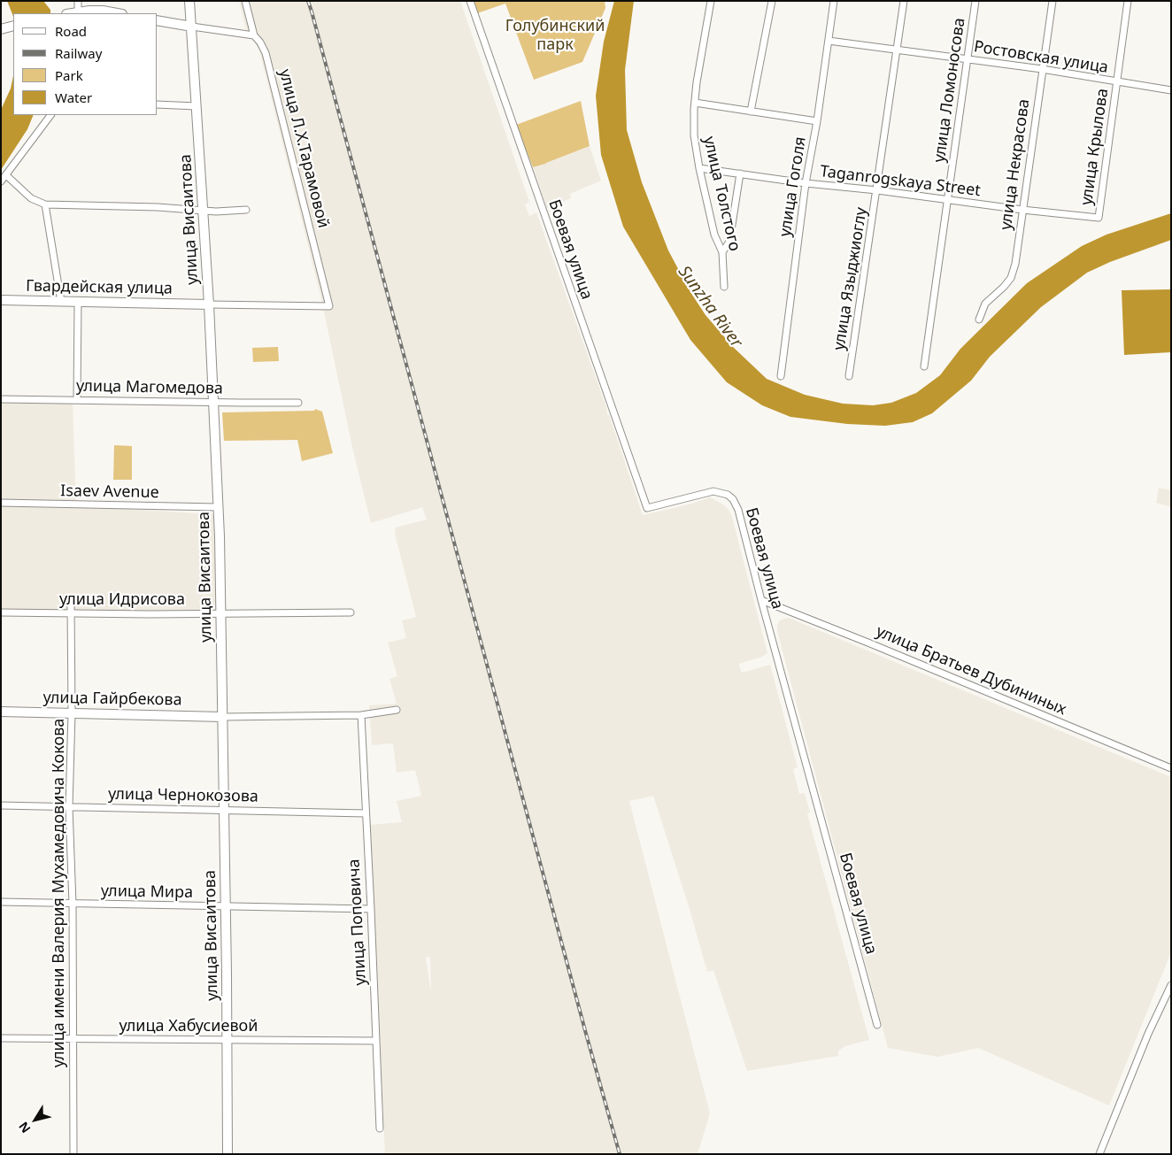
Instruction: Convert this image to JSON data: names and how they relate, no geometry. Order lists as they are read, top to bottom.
{
  "streets": {
    "main road": ["улица Висаитова", "Гвардейская улица", "улица Гайрбекова"],
    "street": [
      "Ростовская улица",
      "улица Ломоносова",
      "улица Крылова",
      "улица Л.Х.Тарамовой",
      "улица Некрасова",
      "Taganrogskaya Street",
      "улица Гоголя",
      "улица Толстого",
      "Боевая улица",
      "улица Языджиоглу",
      "улица Магомедова",
      "Isaev Avenue",
      "улица Идрисова",
      "улица Братьев Дубининых",
      "улица Чернокозова",
      "улица Мира",
      "улица имени Валерия Мухамедовича Кокова",
      "улица Поповича",
      "улица Хабусиевой"
    ]
  },
  "crossings": [
    ["Ростовская улица", "улица Ломоносова"],
    ["Ростовская улица", "улица Крылова"],
    ["Ростовская улица", "улица Некрасова"],
    ["Ростовская улица", "улица Гоголя"],
    ["Ростовская улица", "улица Языджиоглу"],
    ["улица Ломоносова", "Taganrogskaya Street"],
    ["улица Крылова", "Taganrogskaya Street"],
    ["улица Л.Х.Тарамовой", "Гвардейская улица"],
    ["улица Некрасова", "Taganrogskaya Street"],
    ["Taganrogskaya Street", "улица Гоголя"],
    ["Taganrogskaya Street", "улица Толстого"],
    ["Taganrogskaya Street", "улица Языджиоглу"],
    ["улица Висаитова", "Гвардейская улица"],
    ["улица Висаитова", "улица Магомедова"],
    ["улица Висаитова", "Isaev Avenue"],
    ["улица Висаитова", "улица Идрисова"],
    ["улица Висаитова", "улица Гайрбекова"],
    ["улица Висаитова", "улица Чернокозова"],
    ["улица Висаитова", "улица Мира"],
    ["улица Висаитова", "улица Хабусиевой"],
    ["Боевая улица", "улица Братьев Дубининых"],
    ["улица Идрисова", "улица имени Валерия Мухамедовича Кокова"],
    ["улица Гайрбекова", "улица имени Валерия Мухамедовича Кокова"],
    ["улица Чернокозова", "улица имени Валерия Мухамедовича Кокова"],
    ["улица Чернокозова", "улица Поповича"],
    ["улица Мира", "улица имени Валерия Мухамедовича Кокова"],
    ["улица Мира", "улица Поповича"],
    ["улица имени Валерия Мухамедовича Кокова", "улица Хабусиевой"],
    ["улица Поповича", "улица Хабусиевой"]
  ],
  "water": ["Sunzha River"],
  "parks": ["Голубинский парк"],
  "legend": [
    "Road",
    "Railway",
    "Park",
    "Water"
  ],
  "north": "bottom left"
}
